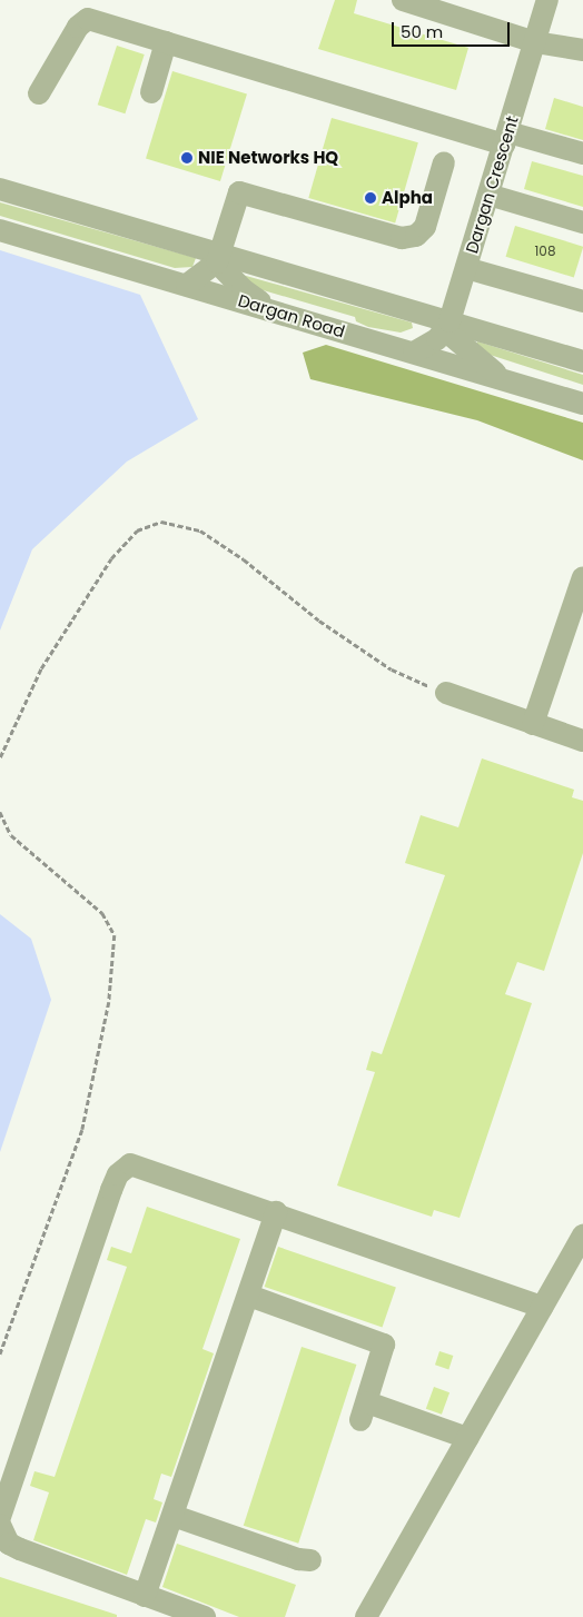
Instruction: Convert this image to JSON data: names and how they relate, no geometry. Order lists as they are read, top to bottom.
{
  "streets": {
    "street": ["Dargan Crescent", "Dargan Road"]
  },
  "places": ["NIE Networks HQ", "Alpha"],
  "house_numbers": ["108"],
  "scale_bar": "50 m"
}
